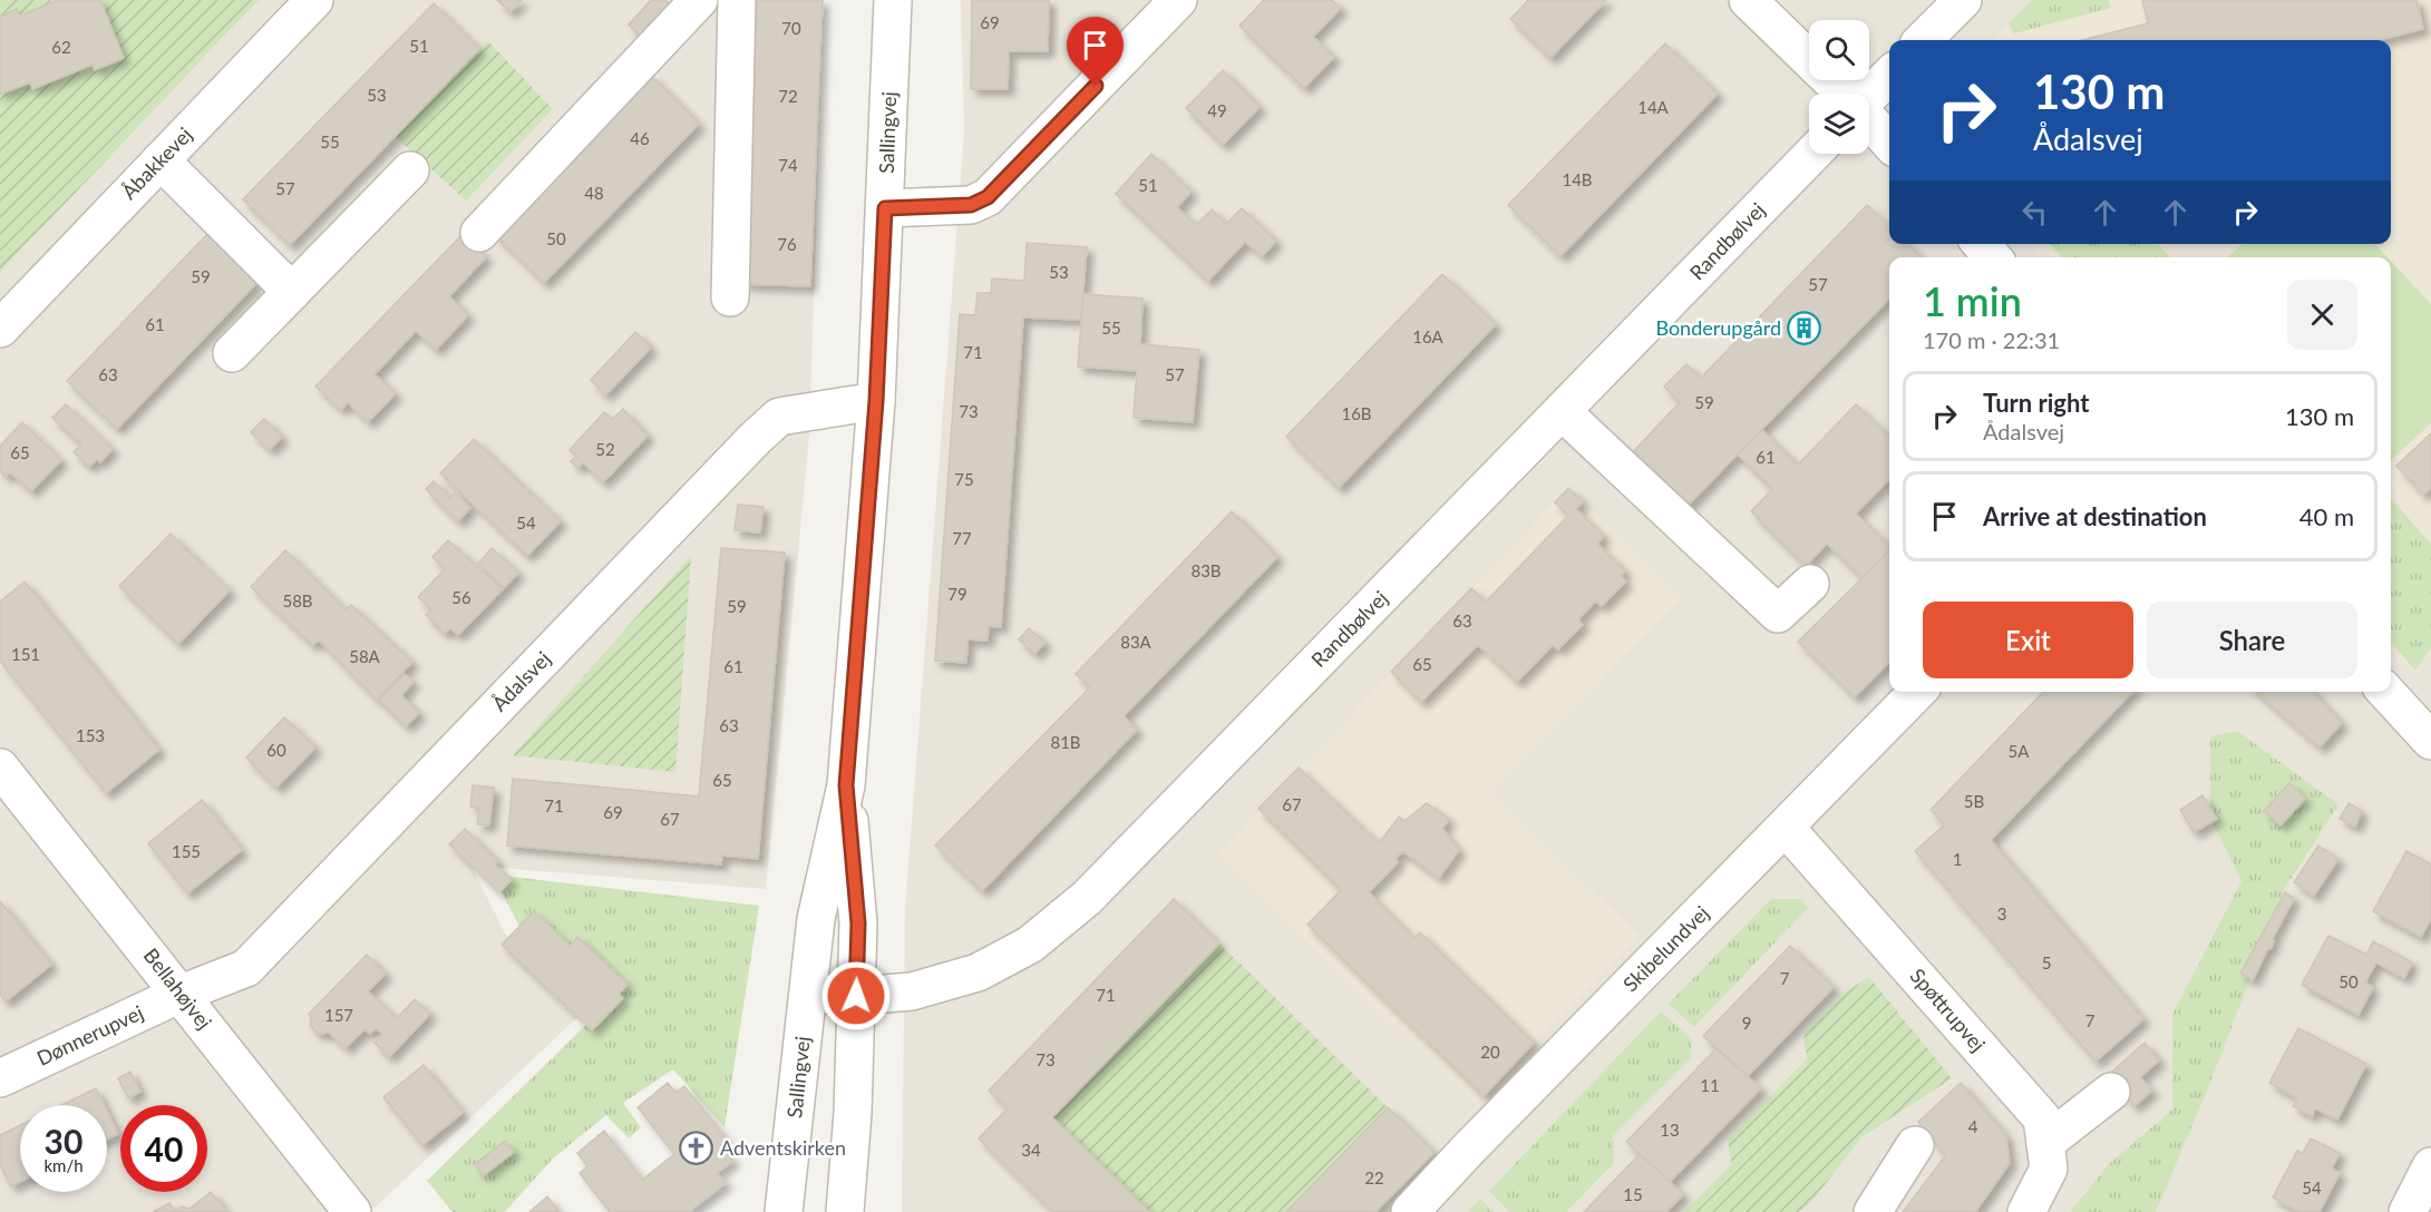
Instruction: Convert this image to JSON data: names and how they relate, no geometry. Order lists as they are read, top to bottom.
{
  "streets": {
    "street": [
      "Sallingvej",
      "Åbakkevej",
      "Randbølvej",
      "Ådalsvej",
      "Skibelundvej",
      "Bellahøjvej",
      "Spøttrupvej",
      "Dønnerupvej"
    ]
  },
  "crossings": [
    ["Sallingvej", "Randbølvej"],
    ["Sallingvej", "Ådalsvej"],
    ["Ådalsvej", "Bellahøjvej"],
    ["Ådalsvej", "Dønnerupvej"],
    ["Skibelundvej", "Spøttrupvej"],
    ["Bellahøjvej", "Dønnerupvej"]
  ],
  "places": {
    "building": ["Bonderupgård"],
    "church": ["Adventskirken"]
  },
  "house_numbers": [
    "69",
    "70",
    "51",
    "62",
    "53",
    "72",
    "14A",
    "49",
    "46",
    "55",
    "74",
    "14B",
    "51",
    "57",
    "48",
    "50",
    "76",
    "53",
    "59",
    "57",
    "61",
    "55",
    "16A",
    "71",
    "63",
    "57",
    "59",
    "73",
    "16B",
    "52",
    "65",
    "61",
    "75",
    "54",
    "77",
    "83B",
    "79",
    "56",
    "58B",
    "59",
    "63",
    "83A",
    "151",
    "58A",
    "65",
    "61",
    "63",
    "153",
    "81B",
    "60",
    "5A",
    "65",
    "5B",
    "67",
    "71",
    "69",
    "67",
    "155",
    "1",
    "3",
    "5",
    "7",
    "50",
    "71",
    "157",
    "7",
    "9",
    "20",
    "73",
    "11",
    "4",
    "13",
    "34",
    "22",
    "54",
    "15"
  ],
  "page": {
    "turn": ["130 m", "Ådalsvej"],
    "heading": ["1 min", "170 m · 22:31"],
    "list": [
      {
        "name": "Turn right",
        "note": "Ådalsvej",
        "value": "130 m"
      },
      {
        "name": "Arrive at destination",
        "value": "40 m"
      }
    ],
    "buttons": ["Exit", "Share"],
    "speed": "30 km/h",
    "limit": "40"
  }
}
